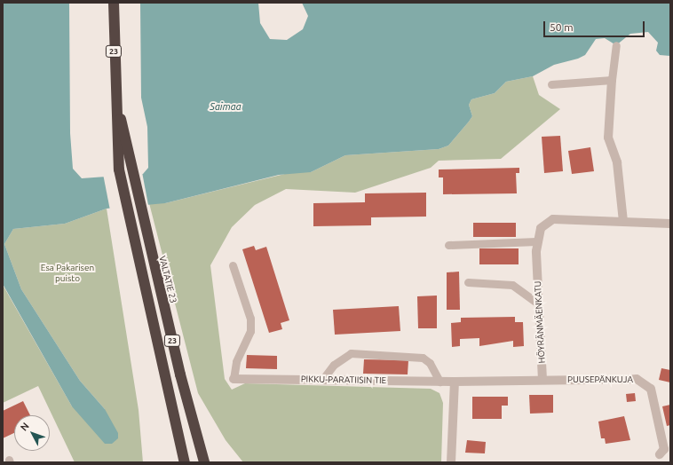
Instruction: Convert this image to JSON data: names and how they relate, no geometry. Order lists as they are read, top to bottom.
{
  "streets": {
    "highway": ["23", "VALTATIE 23"],
    "street": ["HÖYRÄNMÄENKATU", "PIKKU-PARATIISIN TIE", "PUUSEPÄNKUJA"]
  },
  "crossings": [
    ["HÖYRÄNMÄENKATU", "PUUSEPÄNKUJA"]
  ],
  "water": ["Saimaa"],
  "parks": ["Esa Pakarisen puisto"],
  "scale_bar": "50 m",
  "north": "top left"
}
